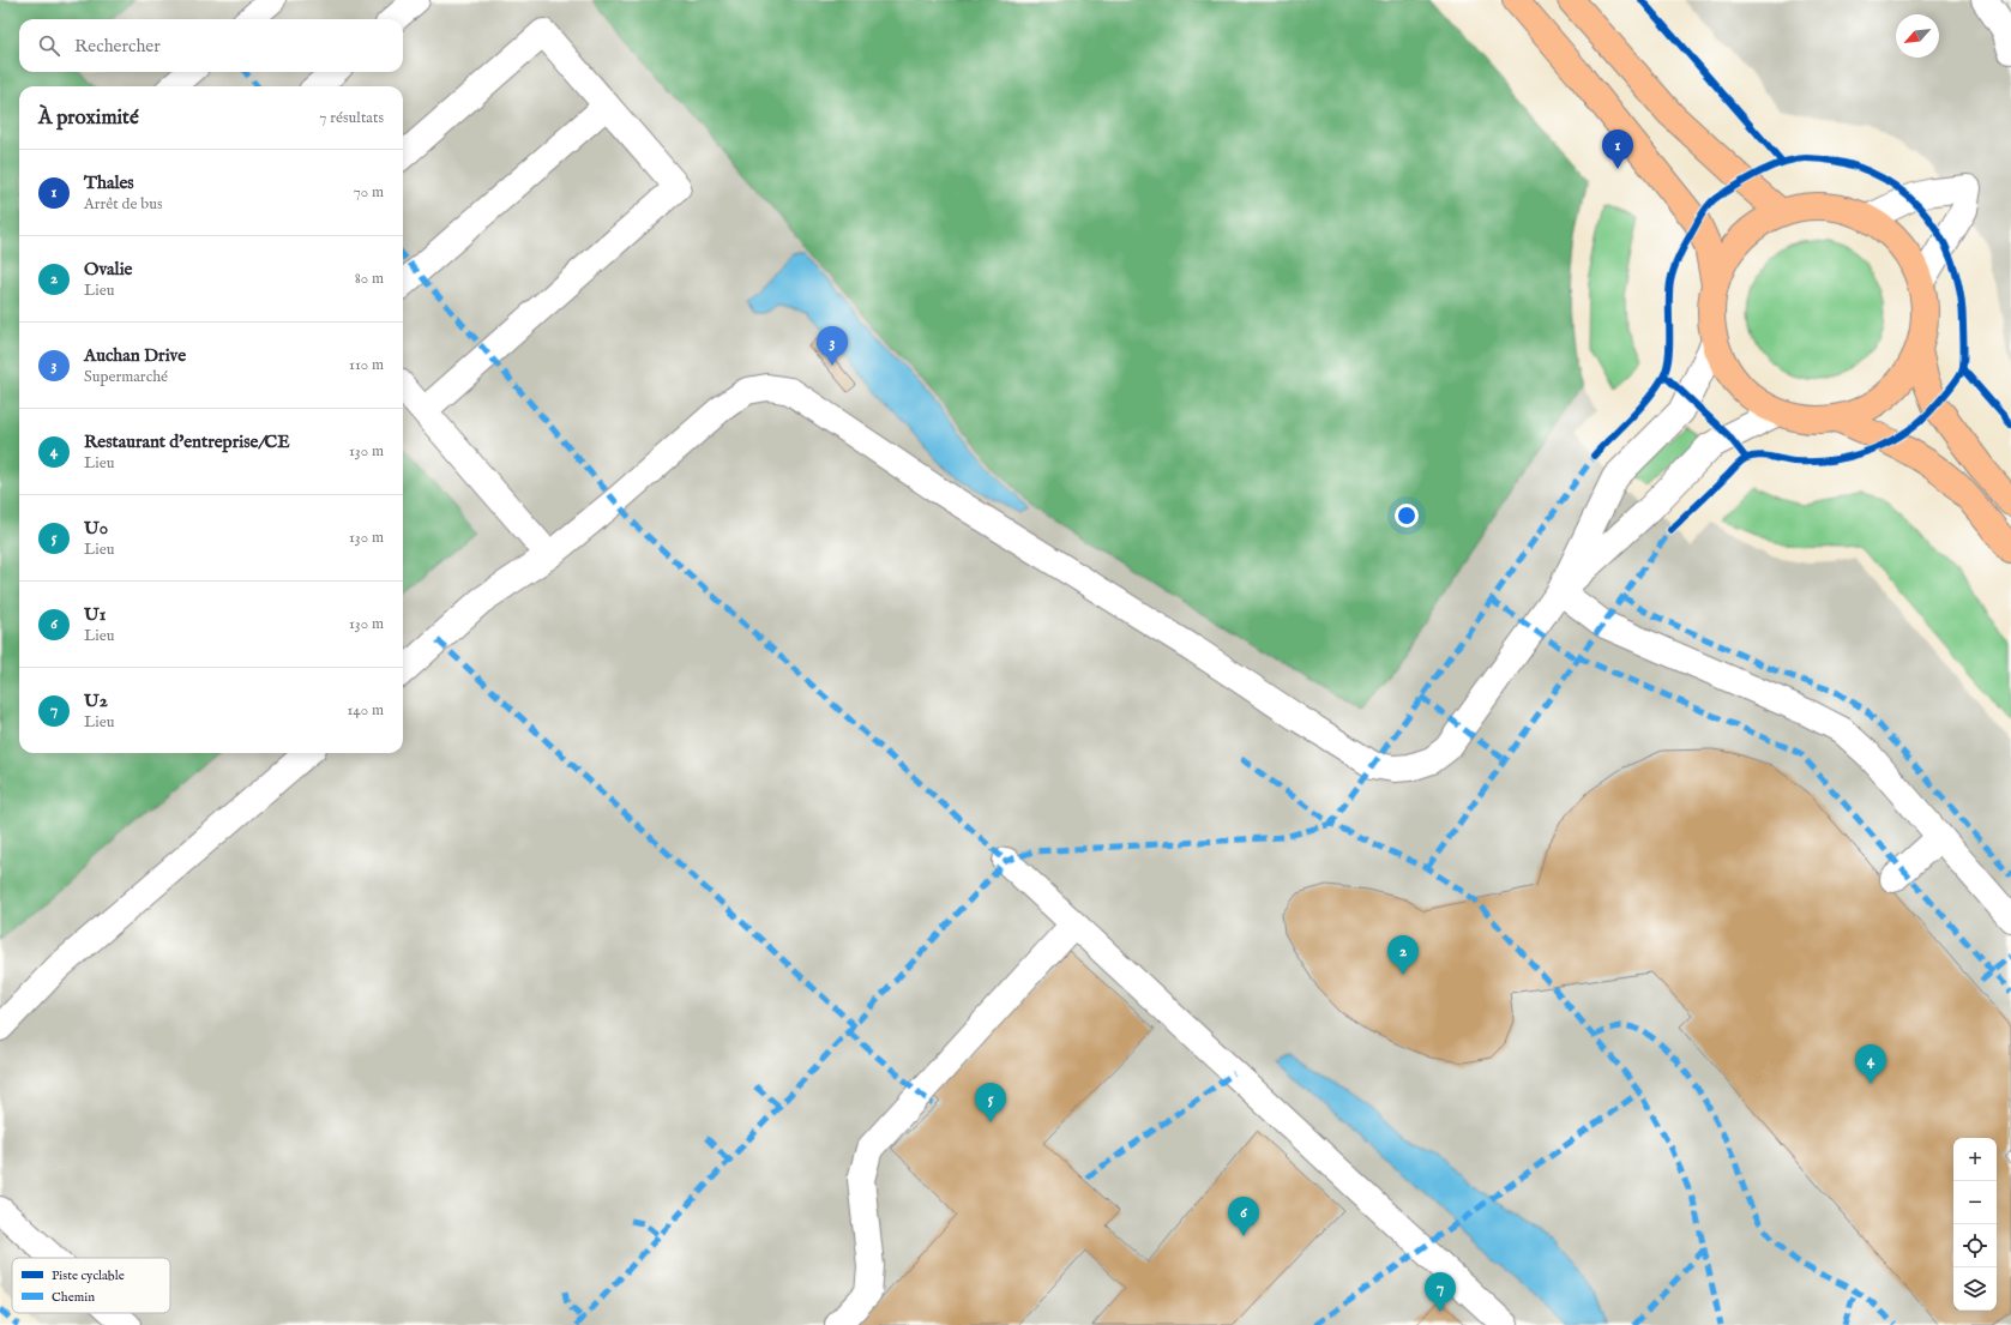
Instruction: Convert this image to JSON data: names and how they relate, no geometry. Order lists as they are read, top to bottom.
{
  "legend": ["Piste cyclable", "Chemin"],
  "north": "bottom left",
  "page": {
    "search": "Rechercher",
    "heading": ["À proximité", "7 résultats"],
    "pins": [
      "1",
      "3",
      "2",
      "4",
      "5",
      "6",
      "7"
    ],
    "list": [
      {
        "mark": "1",
        "name": "Thales",
        "note": "Arrêt de bus",
        "value": "70 m"
      },
      {
        "mark": "2",
        "name": "Ovalie",
        "note": "Lieu",
        "value": "80 m"
      },
      {
        "mark": "3",
        "name": "Auchan Drive",
        "note": "Supermarché",
        "value": "110 m"
      },
      {
        "mark": "4",
        "name": "Restaurant d'entreprise/CE",
        "note": "Lieu",
        "value": "130 m"
      },
      {
        "mark": "5",
        "name": "U0",
        "note": "Lieu",
        "value": "130 m"
      },
      {
        "mark": "6",
        "name": "U1",
        "note": "Lieu",
        "value": "130 m"
      },
      {
        "mark": "7",
        "name": "U2",
        "note": "Lieu",
        "value": "140 m"
      }
    ],
    "map_buttons": ["+", "−"]
  }
}
